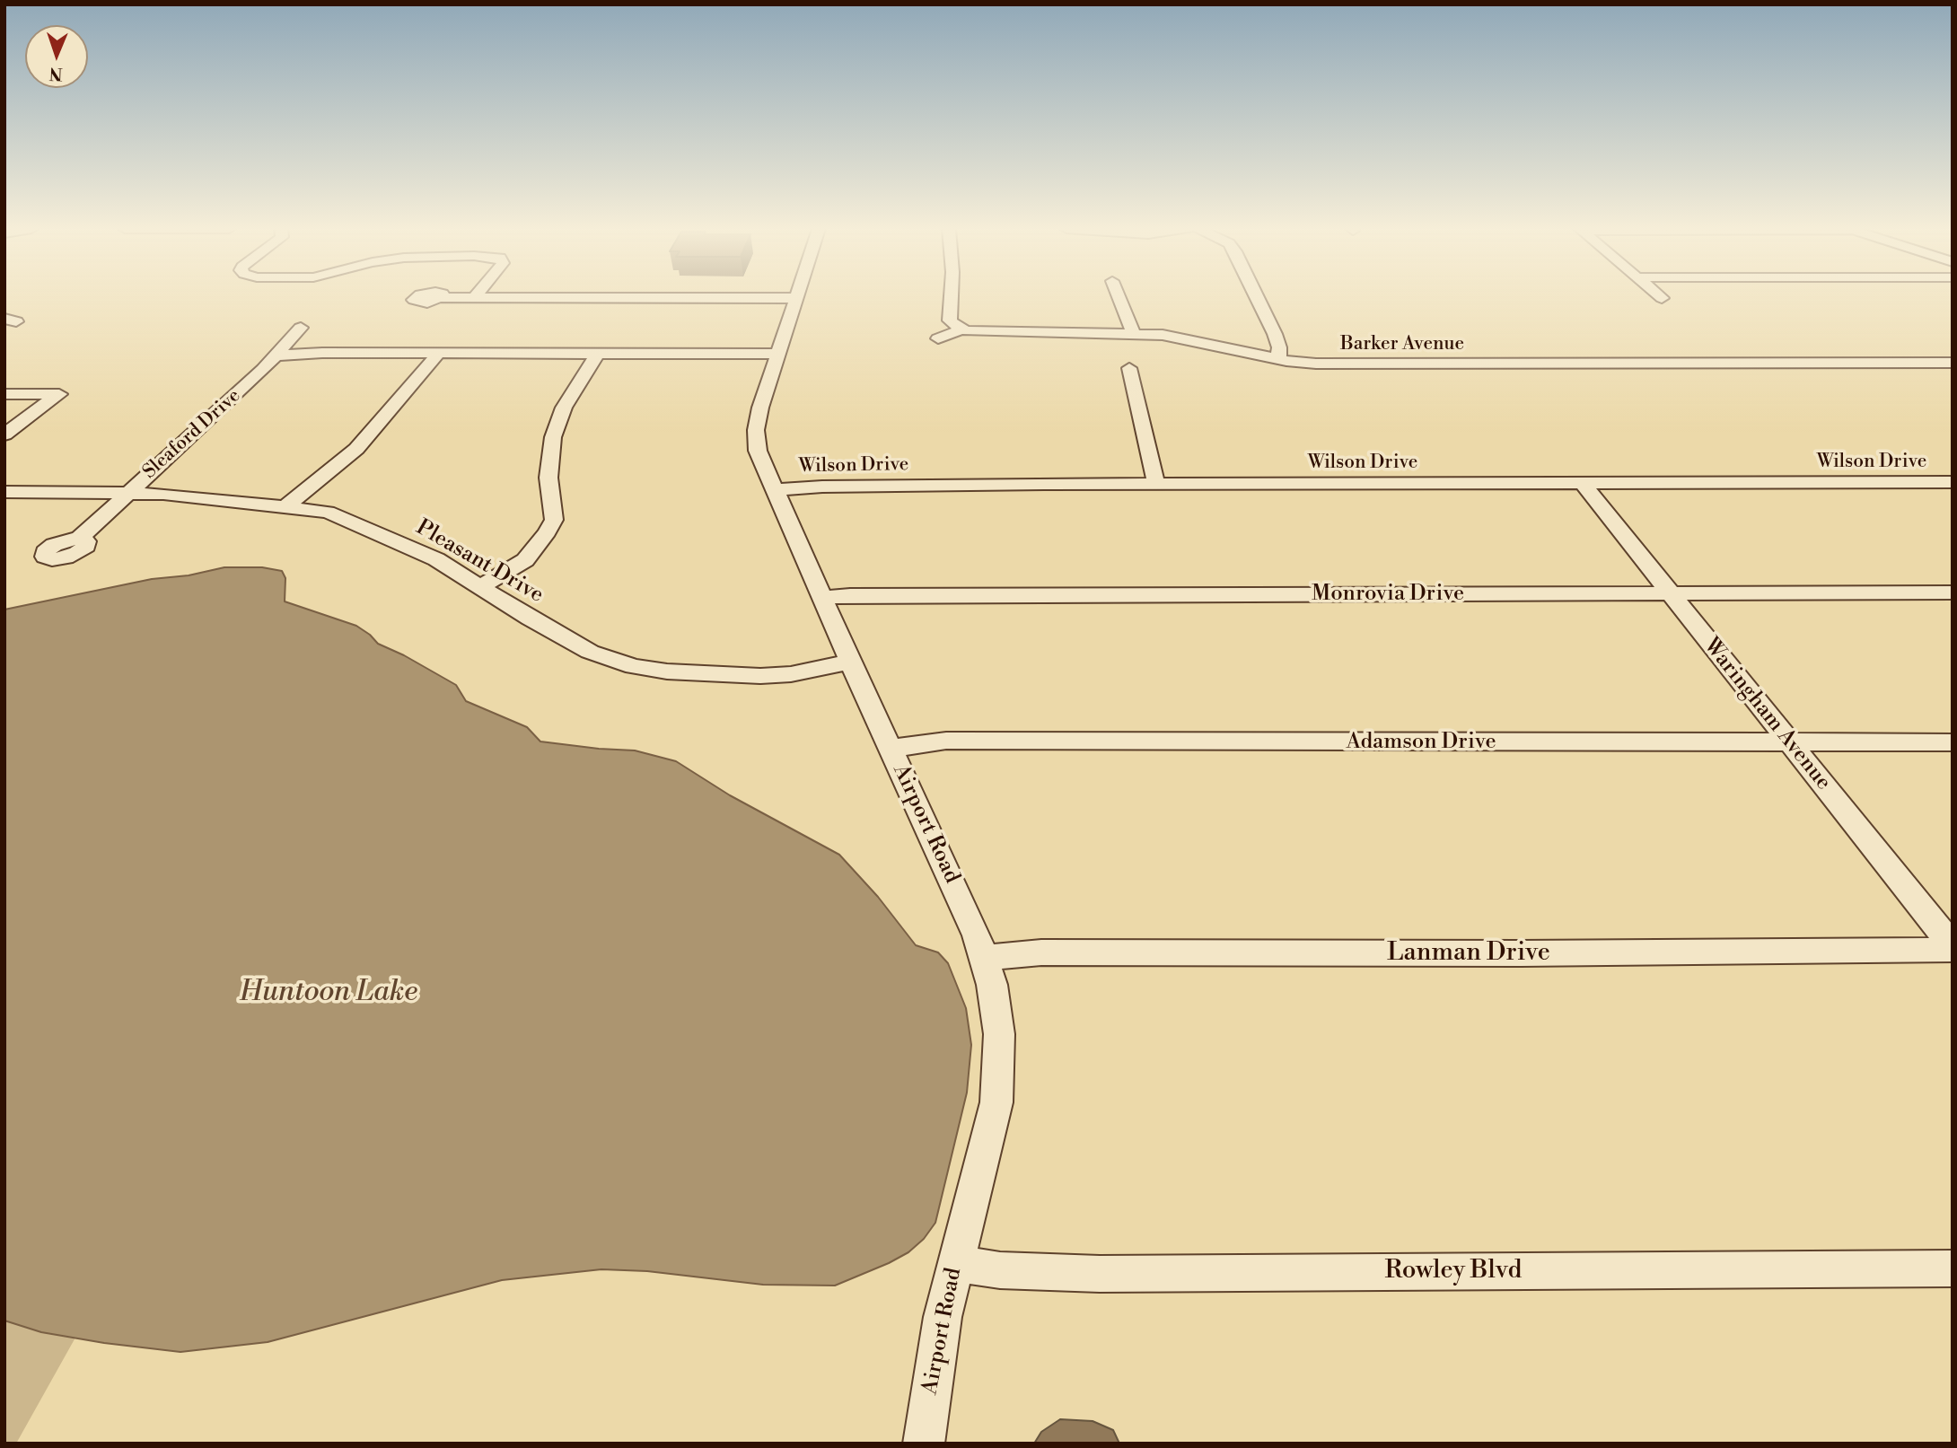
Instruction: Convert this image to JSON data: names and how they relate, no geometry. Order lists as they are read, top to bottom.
{
  "streets": {
    "street": [
      "Barker Avenue",
      "Sleaford Drive",
      "Wilson Drive",
      "Pleasant Drive",
      "Monrovia Drive",
      "Waringham Avenue",
      "Adamson Drive",
      "Airport Road",
      "Lanman Drive",
      "Rowley Blvd"
    ]
  },
  "crossings": [
    ["Sleaford Drive", "Pleasant Drive"],
    ["Wilson Drive", "Waringham Avenue"],
    ["Wilson Drive", "Airport Road"],
    ["Pleasant Drive", "Airport Road"],
    ["Monrovia Drive", "Waringham Avenue"],
    ["Monrovia Drive", "Airport Road"],
    ["Waringham Avenue", "Adamson Drive"],
    ["Waringham Avenue", "Lanman Drive"],
    ["Adamson Drive", "Airport Road"],
    ["Airport Road", "Lanman Drive"],
    ["Airport Road", "Rowley Blvd"]
  ],
  "water": ["Huntoon Lake"],
  "north": "bottom"
}
